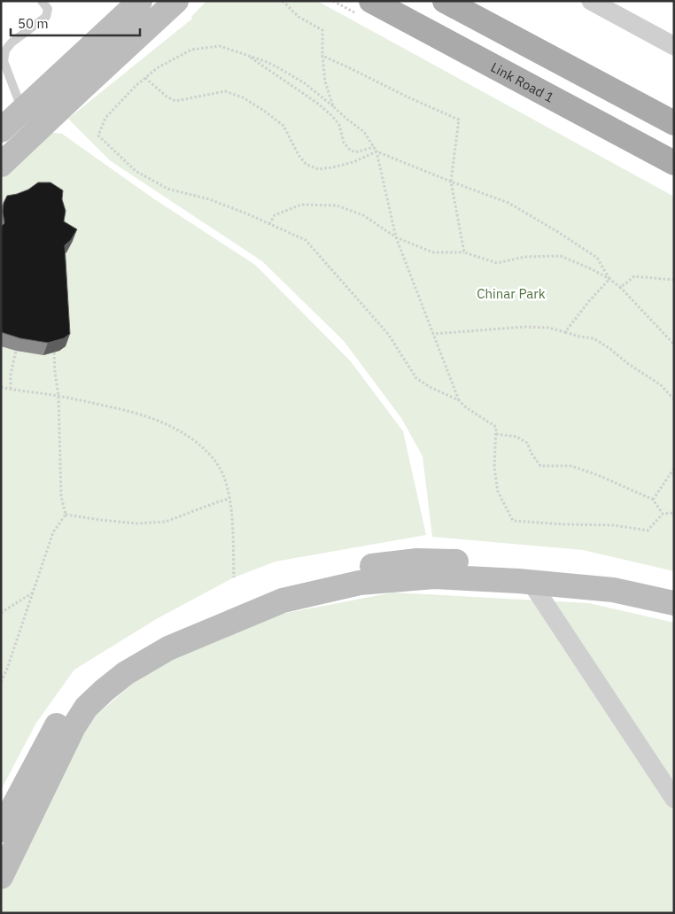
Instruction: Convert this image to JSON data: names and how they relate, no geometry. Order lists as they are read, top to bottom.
{
  "streets": {
    "main road": ["Link Road 1"]
  },
  "parks": ["Chinar Park"],
  "scale_bar": "50 m"
}
